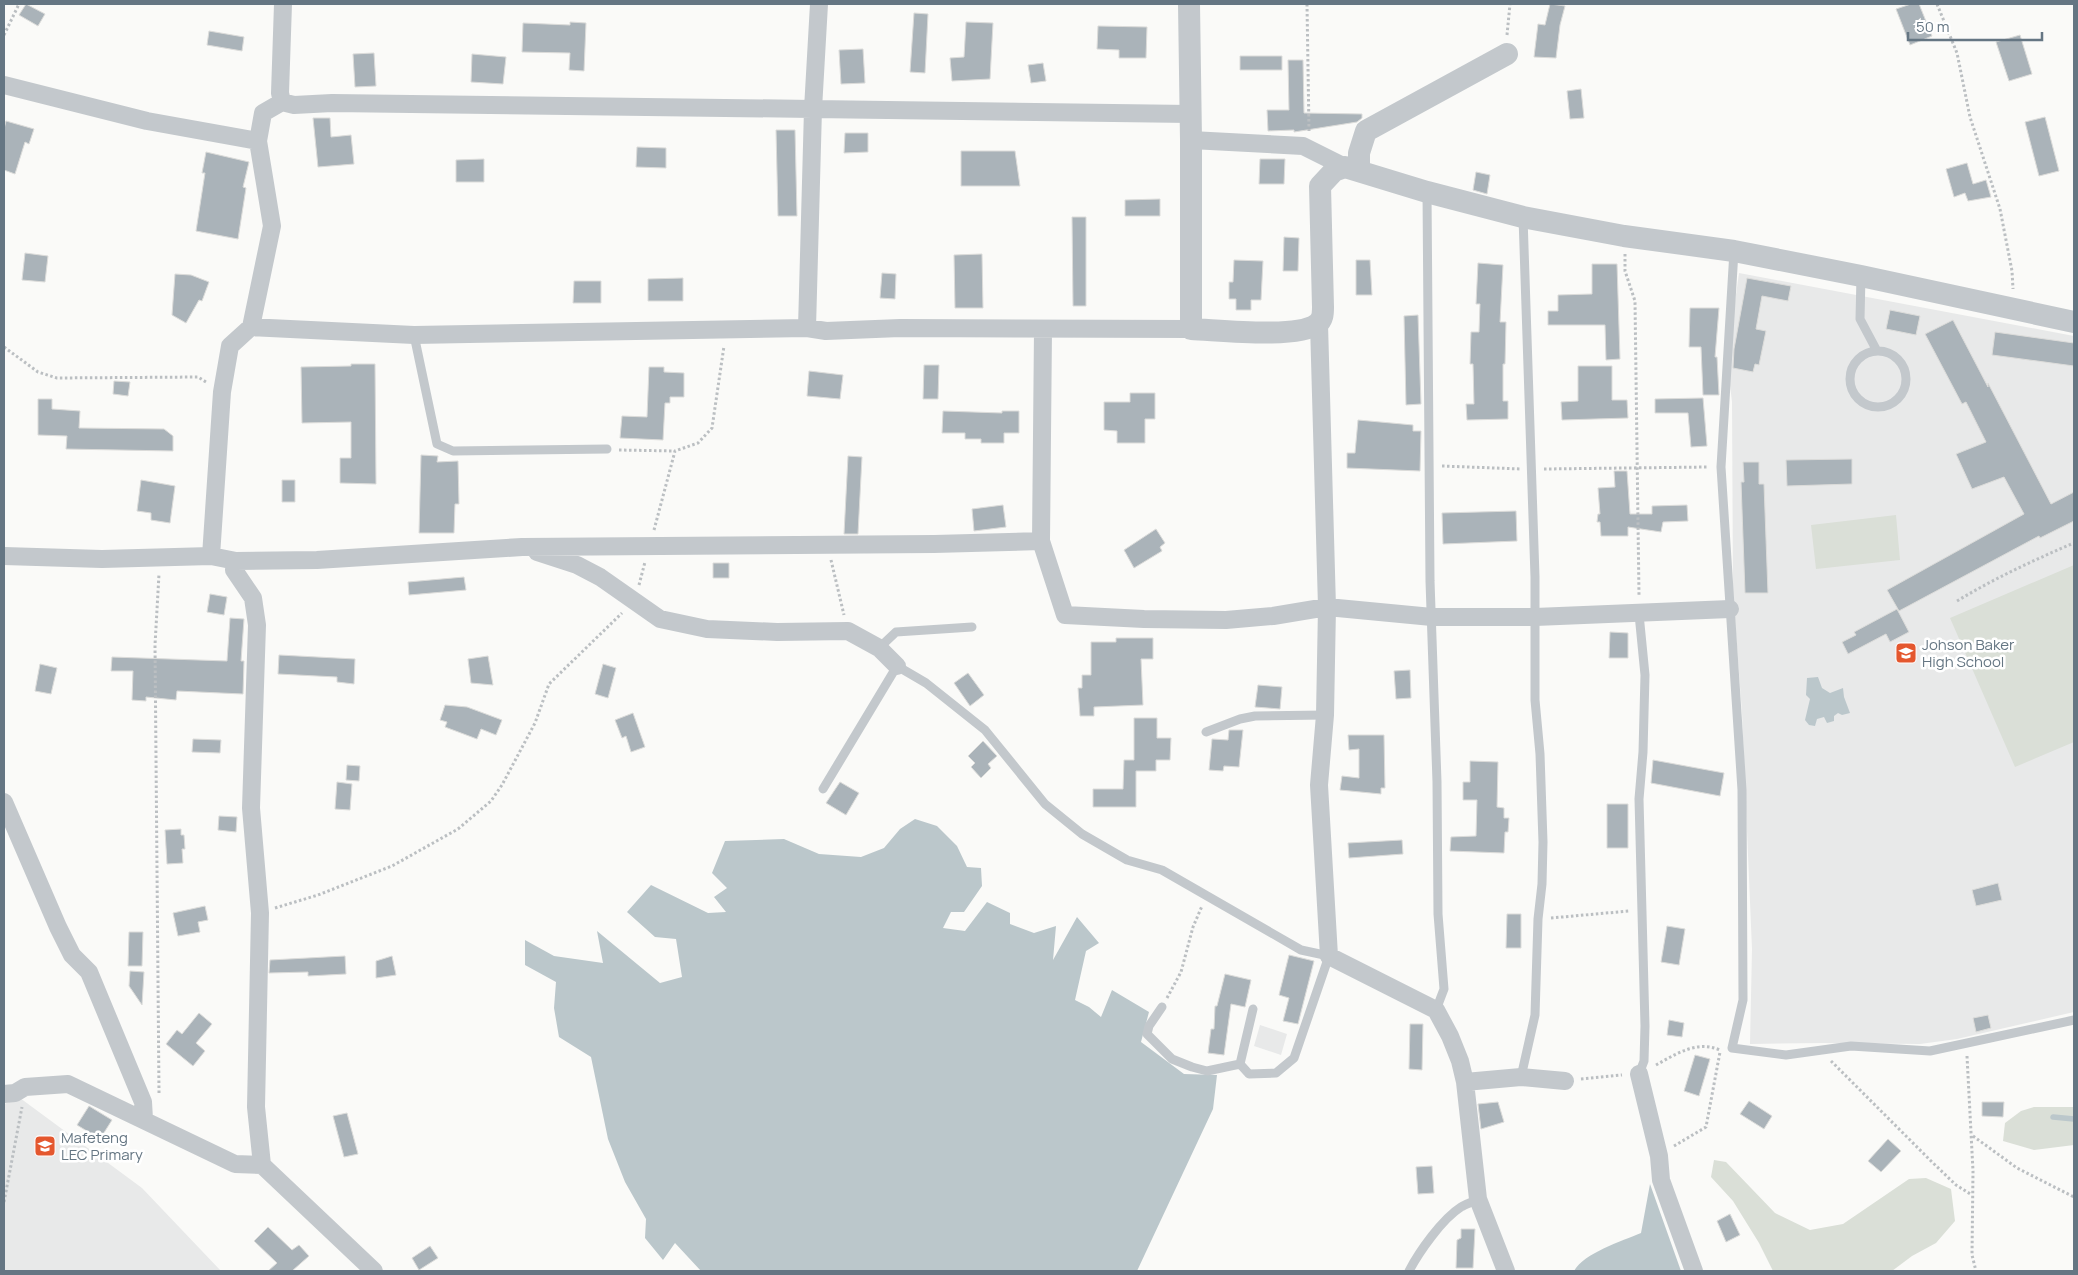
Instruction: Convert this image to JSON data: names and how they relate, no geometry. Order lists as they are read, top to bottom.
{
  "places": {
    "school or university": ["Johson Baker High School", "Mafeteng LEC Primary"]
  },
  "scale_bar": "50 m"
}
